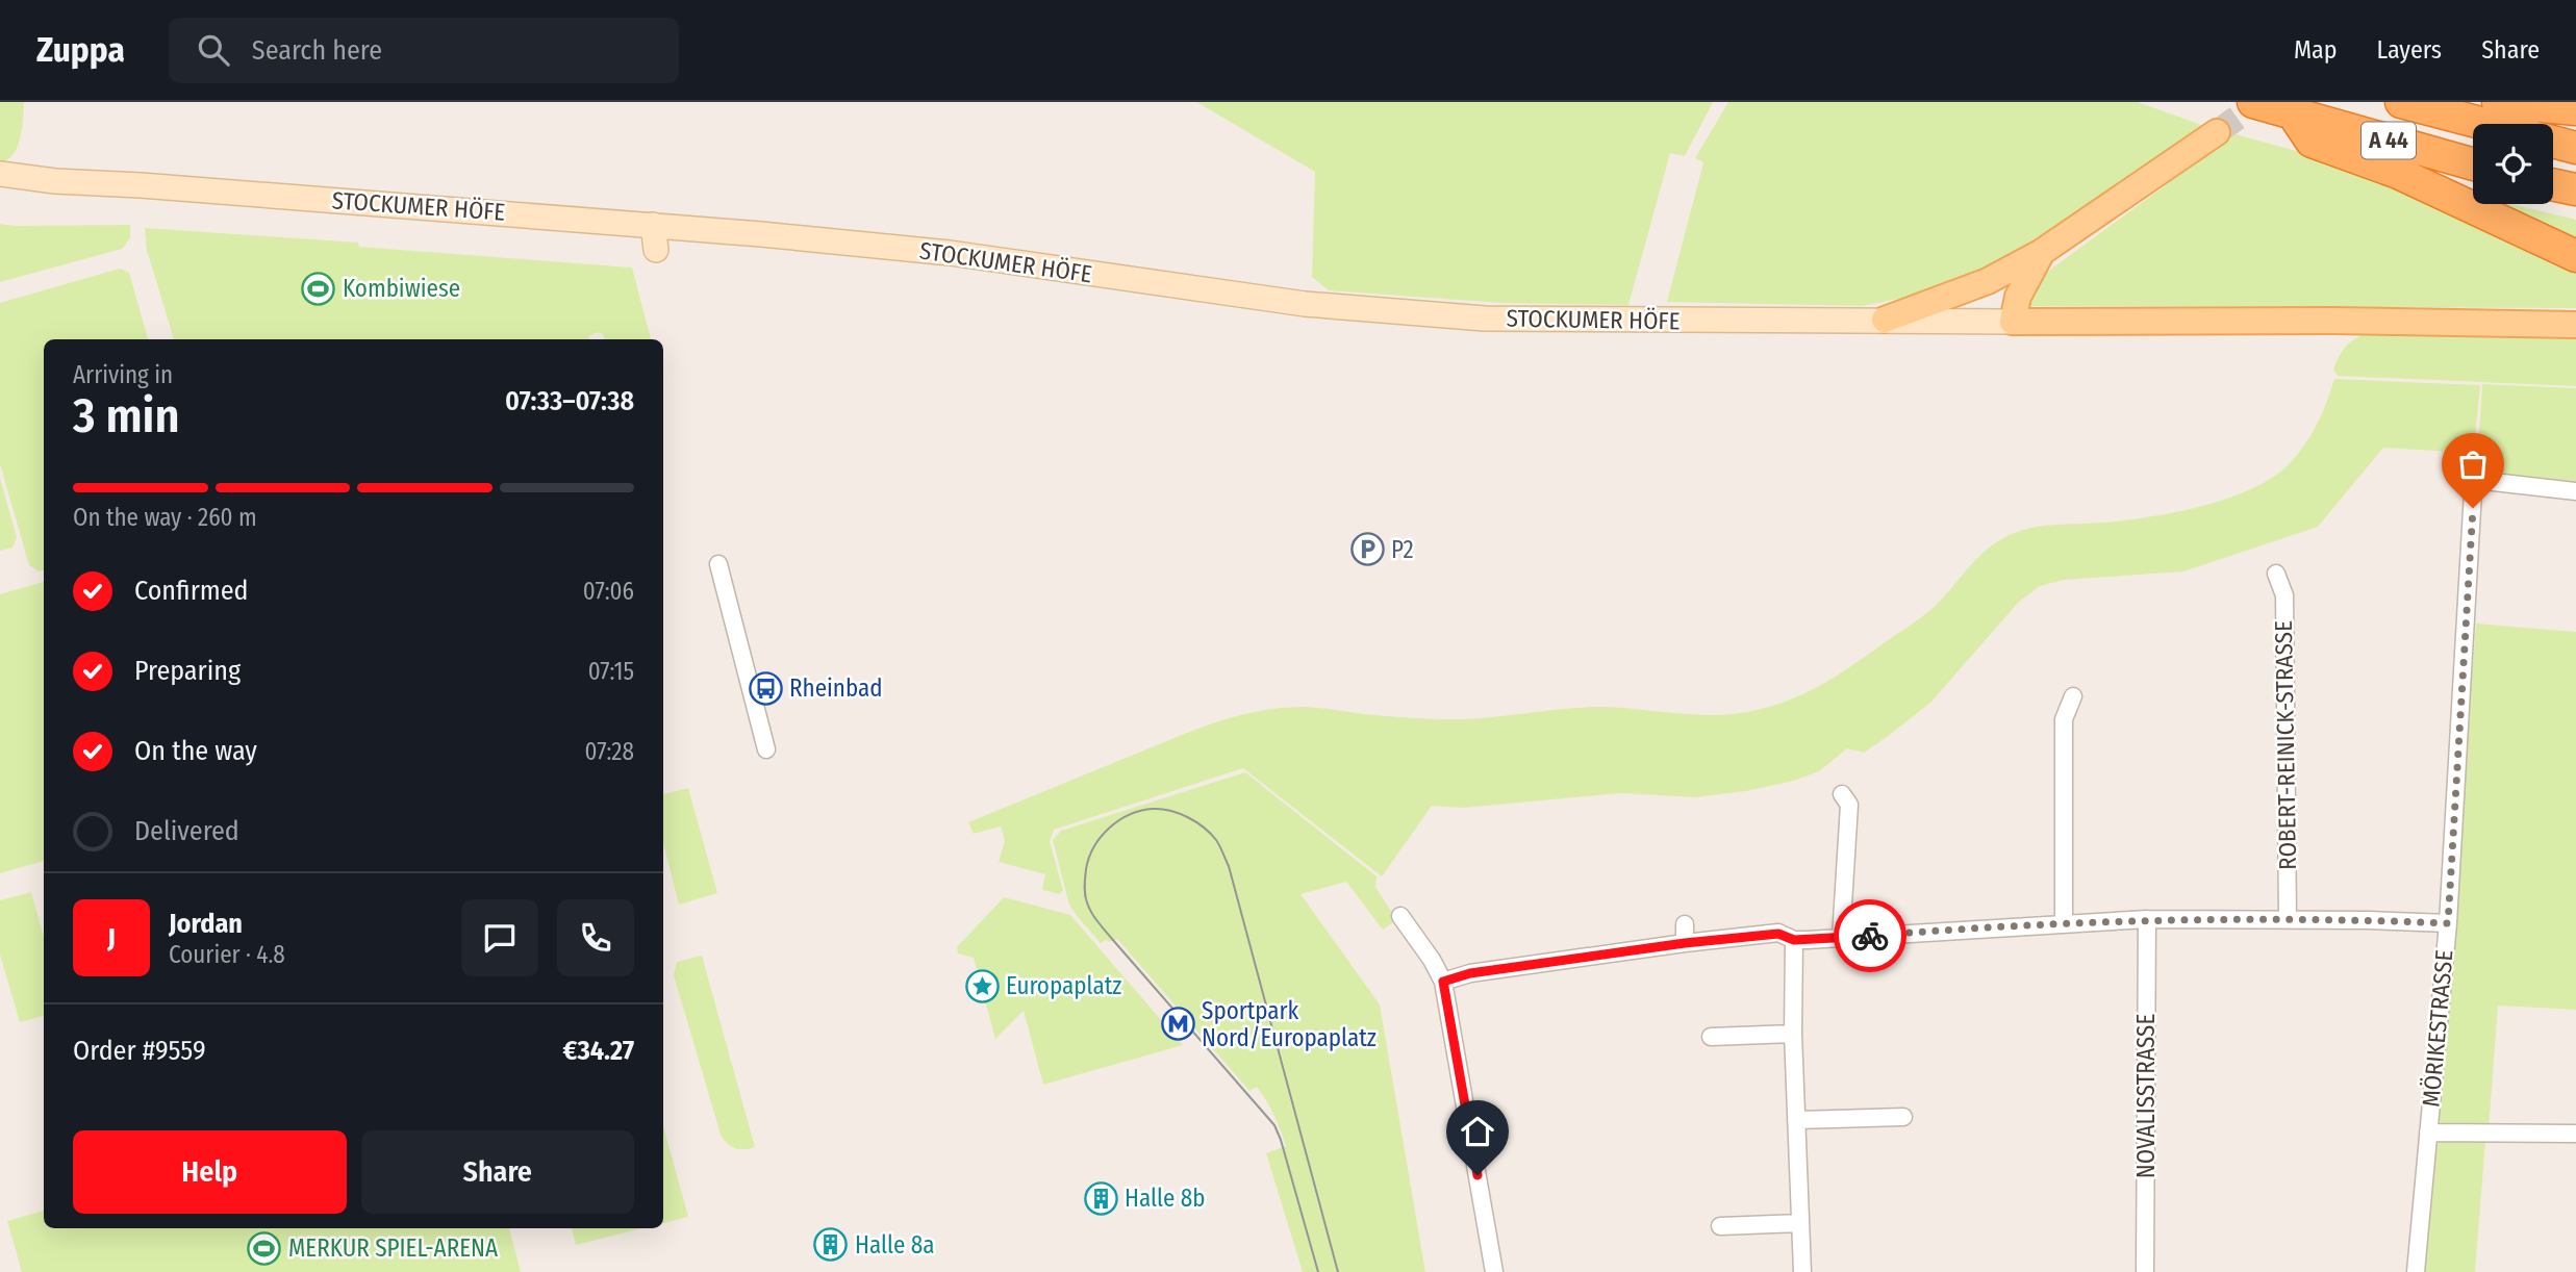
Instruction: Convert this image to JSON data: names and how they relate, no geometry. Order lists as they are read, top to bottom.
{
  "streets": {
    "highway": ["A 44"],
    "street": [
      "STOCKUMER HÖFE",
      "ROBERT-REINICK-STRASSE",
      "MÖRIKESTRASSE",
      "NOVALISSTRASSE"
    ]
  },
  "places": {
    "sports": ["Kombiwiese", "MERKUR SPIEL-ARENA"],
    "parking": ["P2"],
    "bus stop": ["Rheinbad"],
    "place": ["Europaplatz"],
    "metro station": ["Sportpark Nord/Europaplatz"],
    "building": ["Halle 8b", "Halle 8a"]
  },
  "page": {
    "header": "Zuppa",
    "search": "Search here",
    "nav": ["Map", "Layers", "Share"],
    "heading": ["3 min", "Arriving in", "07:33–07:38"],
    "panel": [
      "Jordan",
      "Courier · 4.8",
      "Order #9559",
      "€34.27"
    ],
    "bar": "On the way · 260 m",
    "list": [
      ["Confirmed", "07:06"],
      ["Preparing", "07:15"],
      ["On the way", "07:28"],
      "Delivered"
    ],
    "round": "J",
    "buttons": ["Help", "Share"]
  }
}
